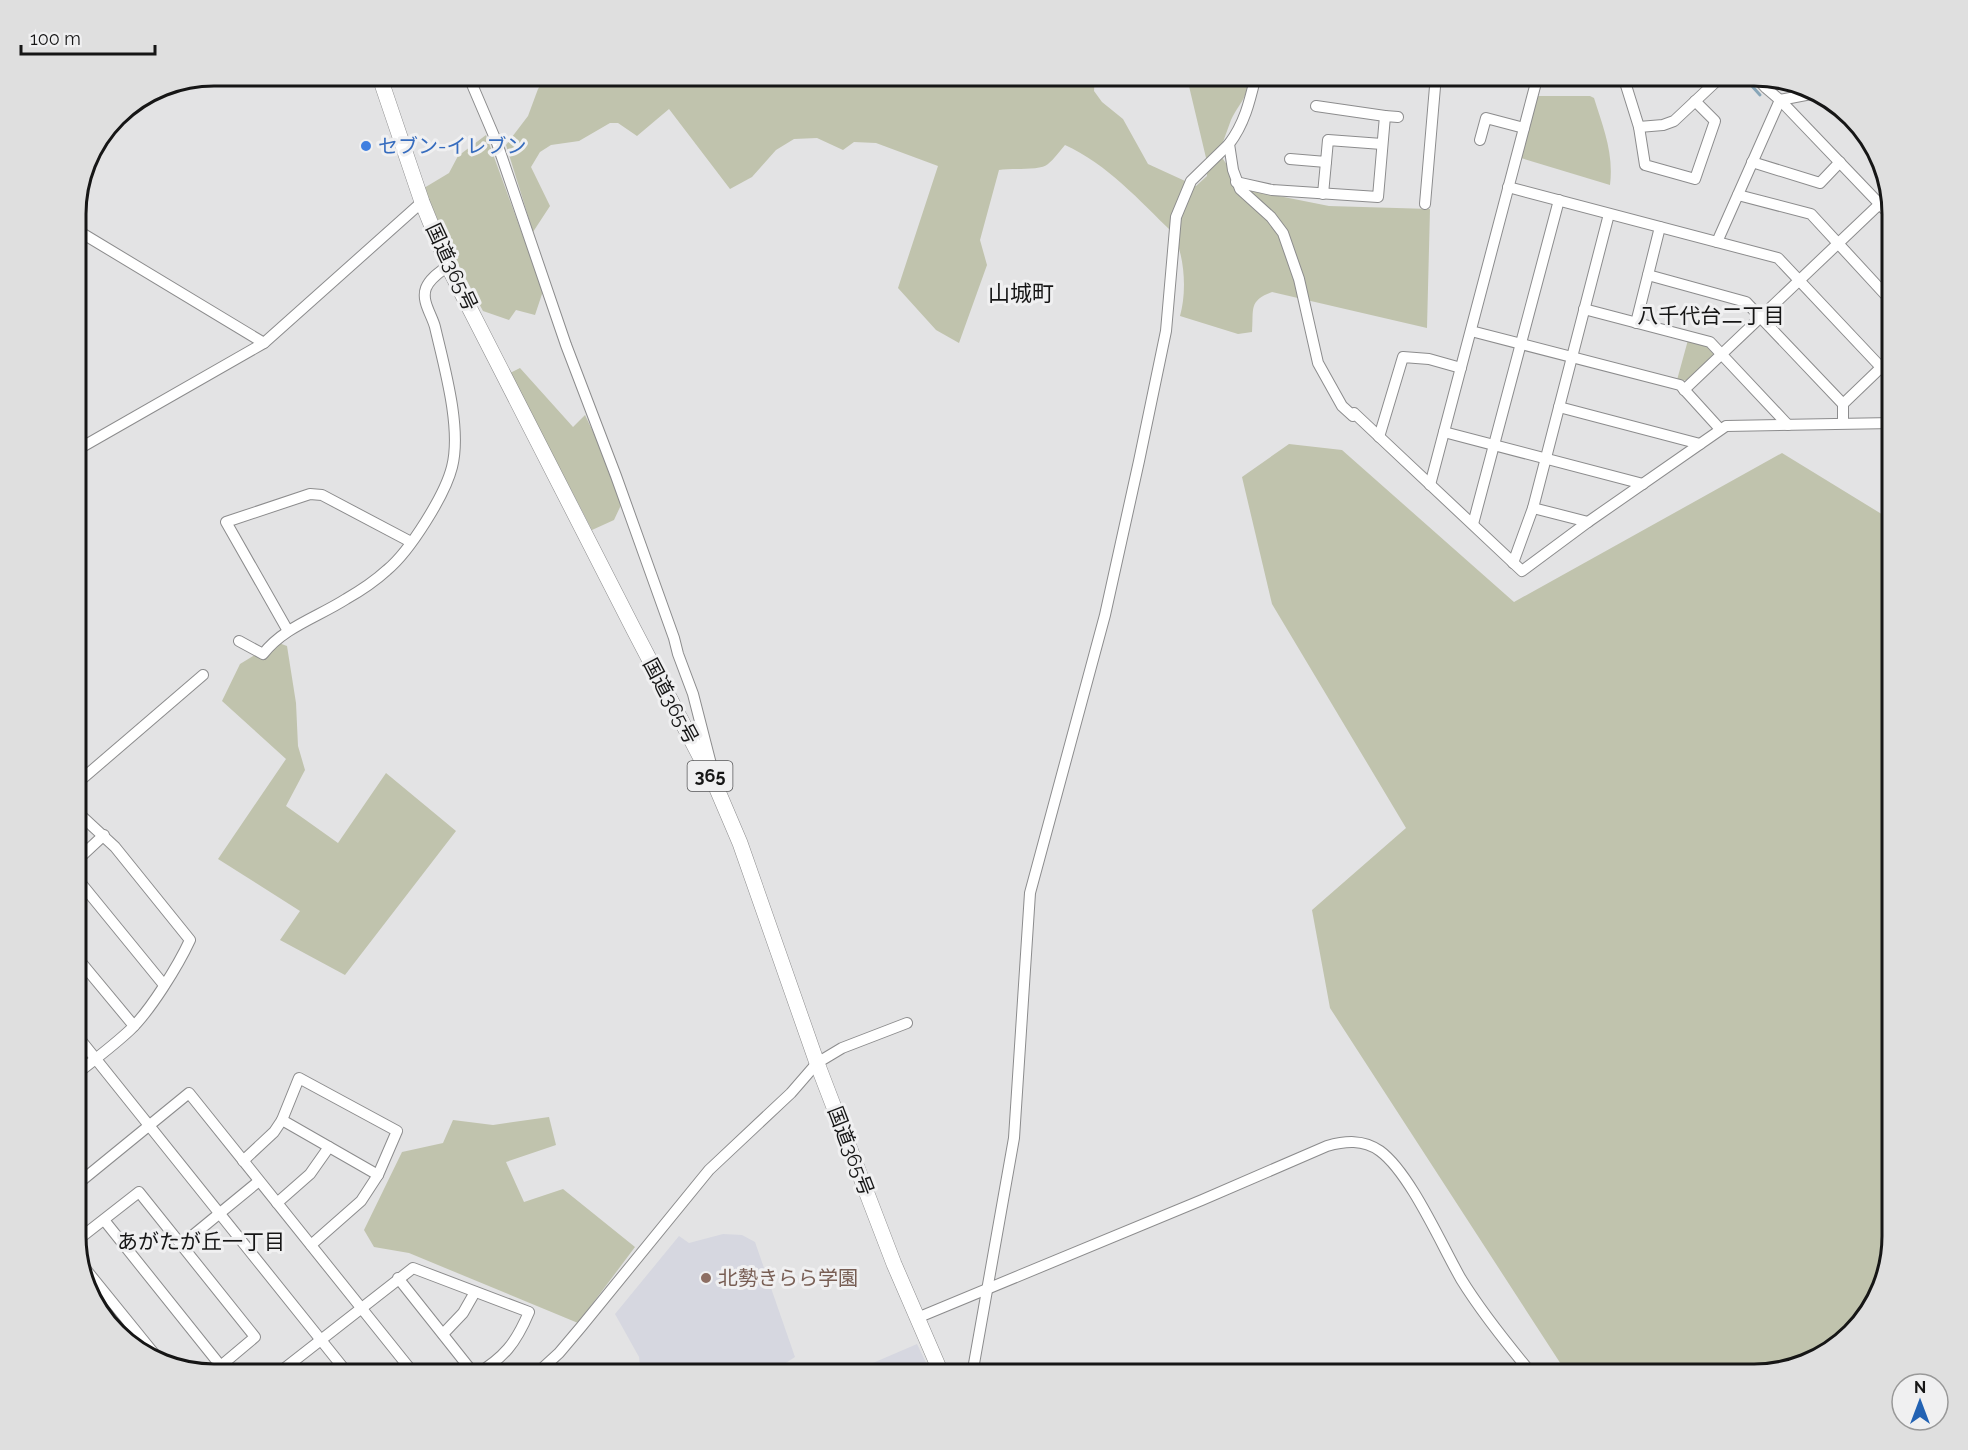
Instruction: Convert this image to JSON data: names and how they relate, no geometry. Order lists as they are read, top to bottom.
{
  "streets": {
    "highway": ["国道365号", "365"]
  },
  "districts": ["山城町", "八千代台二丁目", "あがたが丘一丁目"],
  "places": ["セブン-イレブン", "北勢きらら学園"],
  "scale_bar": "100 m",
  "north": "top"
}
